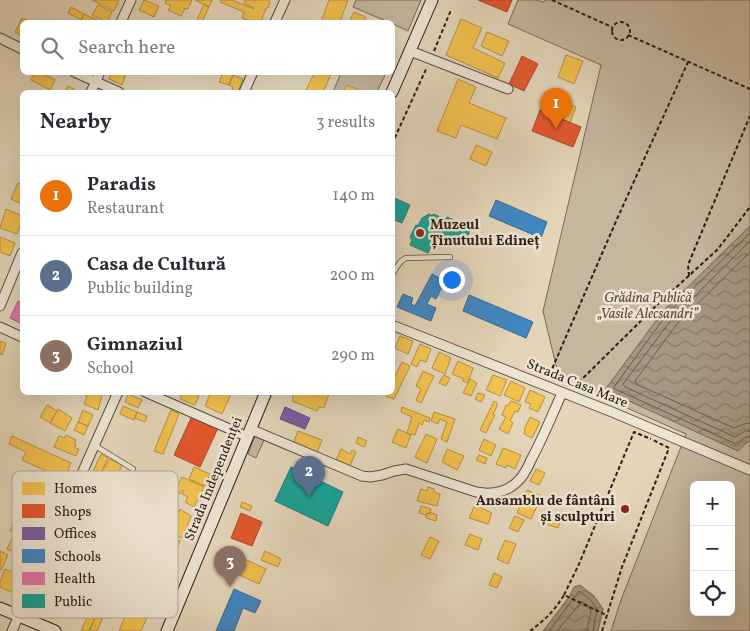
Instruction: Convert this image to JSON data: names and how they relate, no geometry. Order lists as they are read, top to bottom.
{
  "streets": {
    "main road": ["Strada Independenței"],
    "street": ["Strada Casa Mare"]
  },
  "parks": ["Grădina Publică „Vasile Alecsandri”"],
  "places": ["Muzeul Ținutului Edineț", "Ansamblu de fântâni și sculpturi"],
  "legend": [
    "Homes",
    "Shops",
    "Offices",
    "Schools",
    "Health",
    "Public"
  ],
  "page": {
    "search": "Search here",
    "pins": ["1", "2", "3"],
    "heading": ["Nearby", "3 results"],
    "list": [
      {
        "mark": "1",
        "name": "Paradis",
        "note": "Restaurant",
        "value": "140 m"
      },
      {
        "mark": "2",
        "name": "Casa de Cultură",
        "note": "Public building",
        "value": "200 m"
      },
      {
        "mark": "3",
        "name": "Gimnaziul",
        "note": "School",
        "value": "290 m"
      }
    ],
    "map_buttons": ["+", "−"]
  }
}
